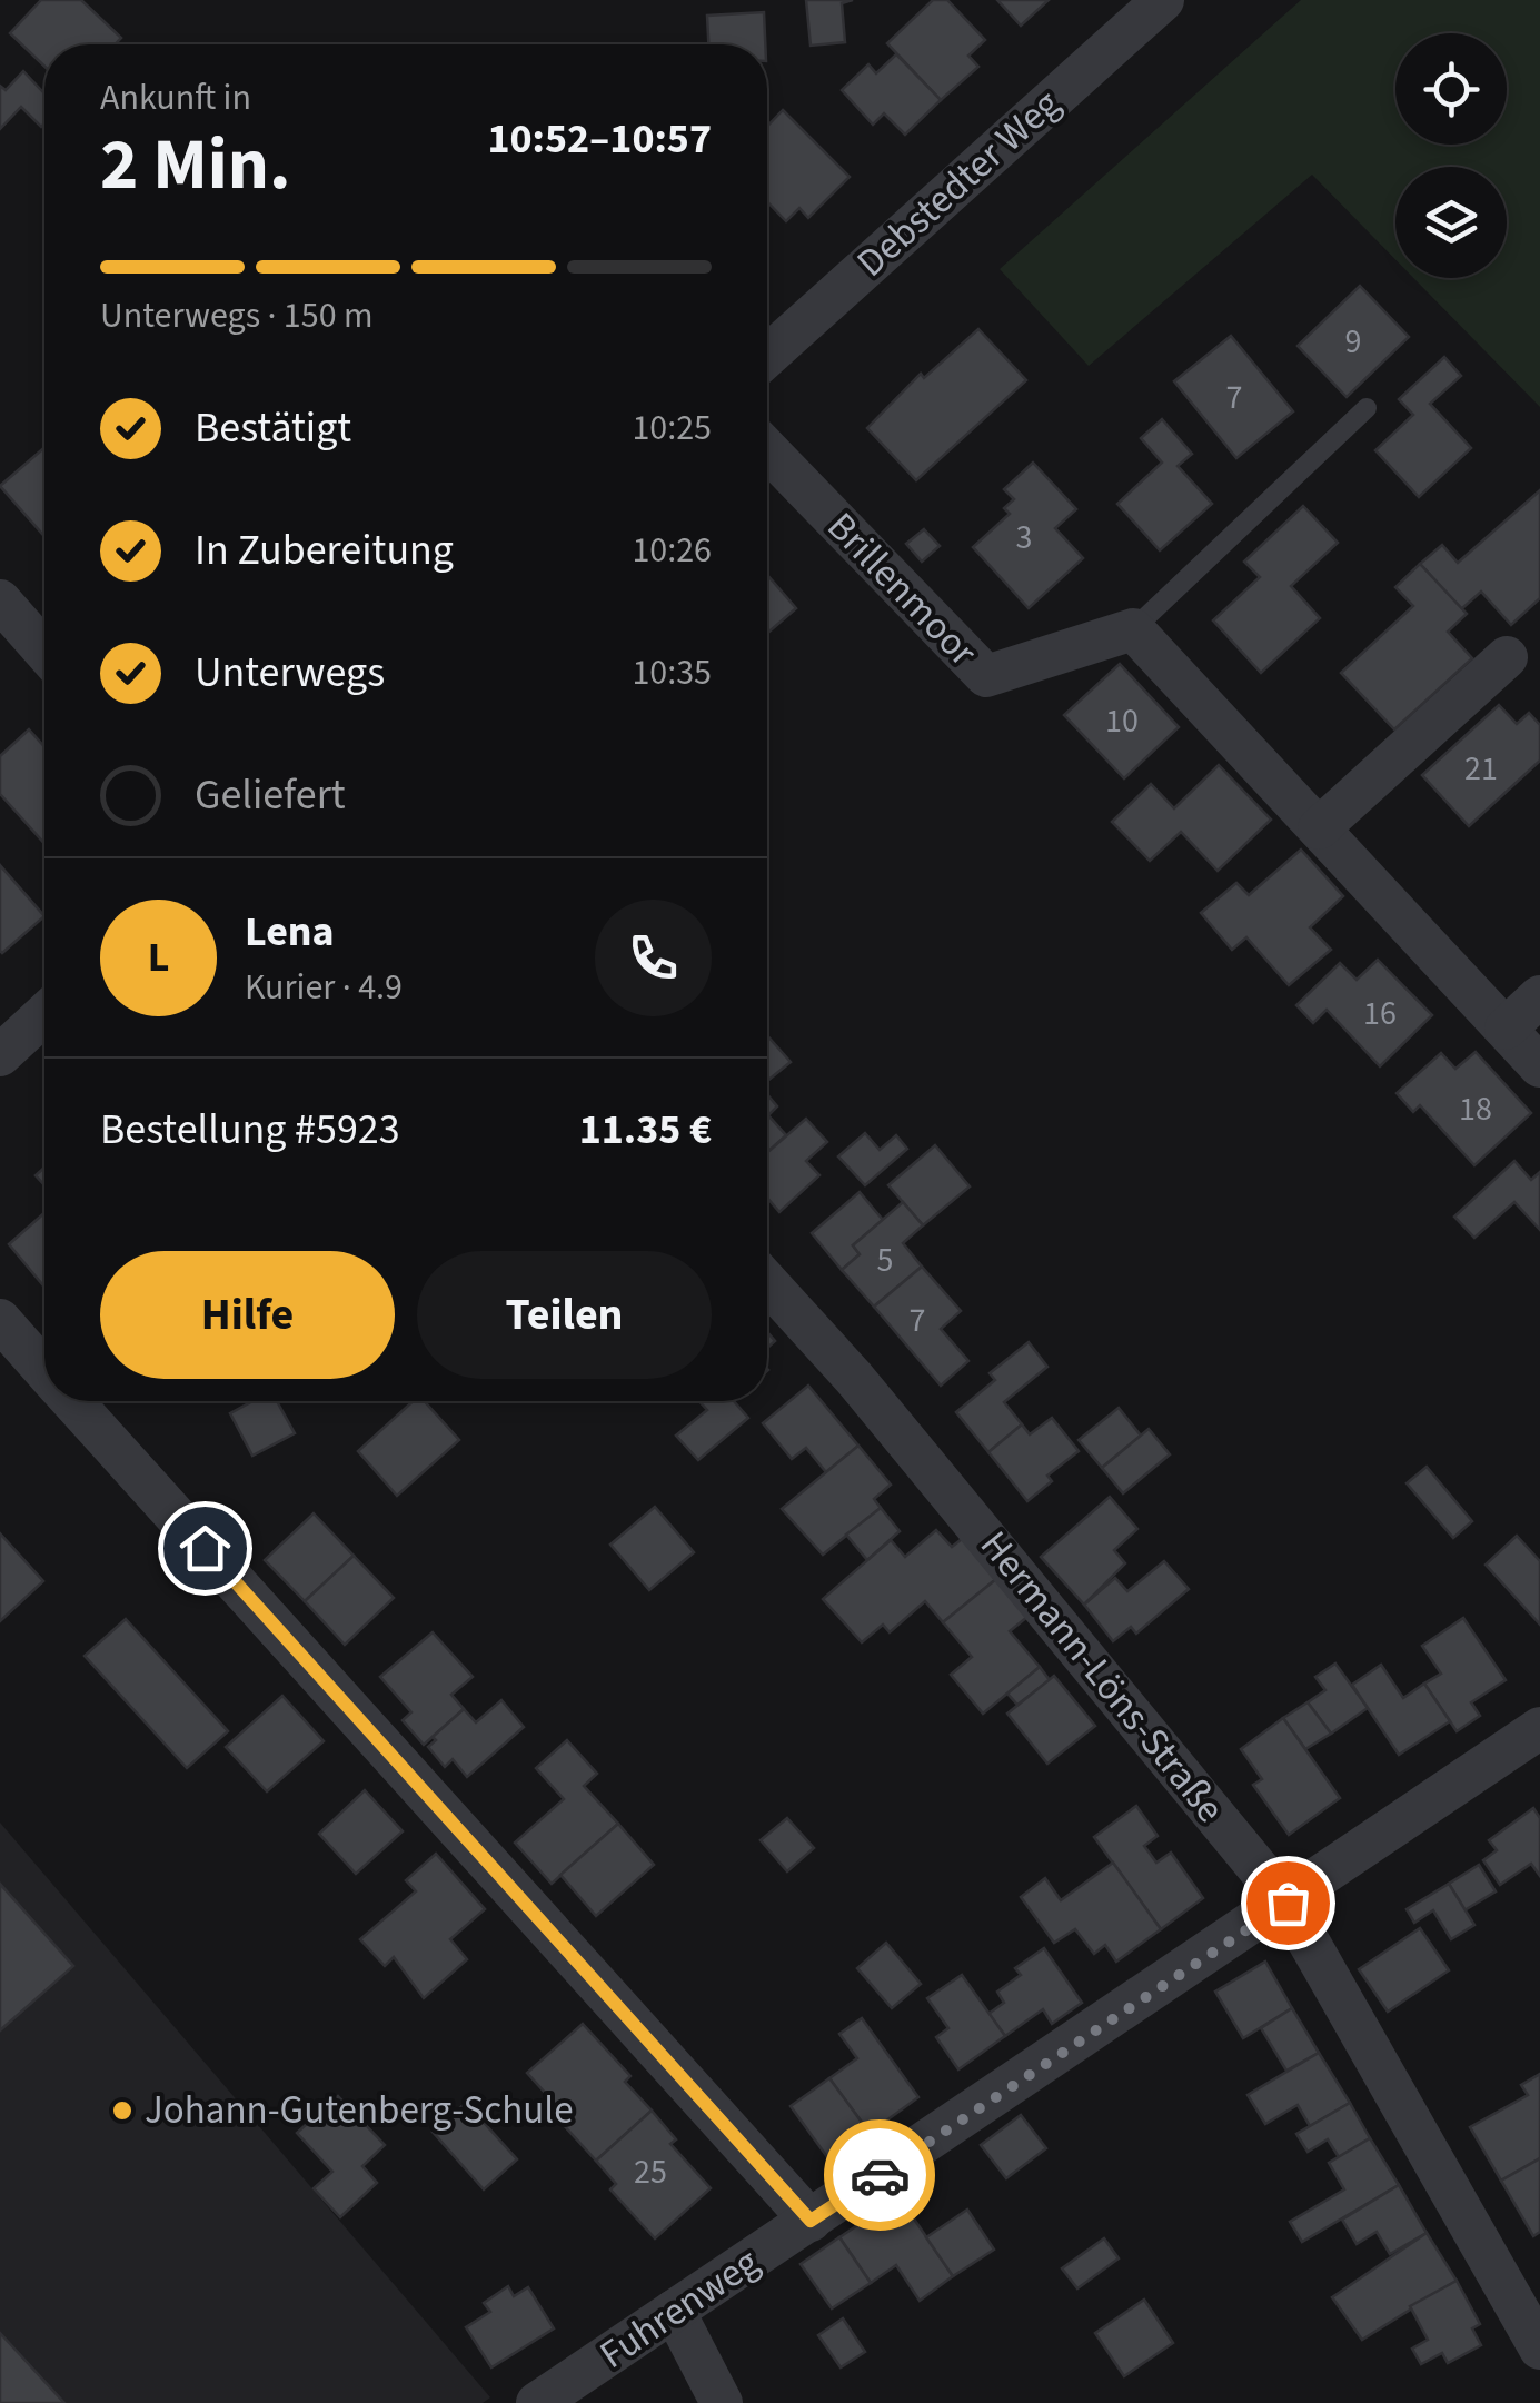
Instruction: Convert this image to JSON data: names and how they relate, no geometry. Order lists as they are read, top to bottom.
{
  "streets": {
    "street": [
      "Debstedter Weg",
      "Brillenmoor",
      "Hermann-Löns-Straße",
      "Fuhrenweg"
    ]
  },
  "crossings": [
    ["Hermann-Löns-Straße", "Fuhrenweg"]
  ],
  "places": ["Johann-Gutenberg-Schule"],
  "house_numbers": [
    "9",
    "7",
    "3",
    "10",
    "21",
    "16",
    "18",
    "5",
    "7",
    "25"
  ],
  "page": {
    "heading": ["2 Min.", "Ankunft in", "10:52–10:57"],
    "panel": [
      "Lena",
      "Kurier · 4.9",
      "Bestellung #5923",
      "11.35 €"
    ],
    "bar": "Unterwegs · 150 m",
    "list": [
      ["Bestätigt", "10:25"],
      ["In Zubereitung", "10:26"],
      ["Unterwegs", "10:35"],
      "Geliefert"
    ],
    "round": "L",
    "buttons": ["Hilfe", "Teilen"]
  }
}
